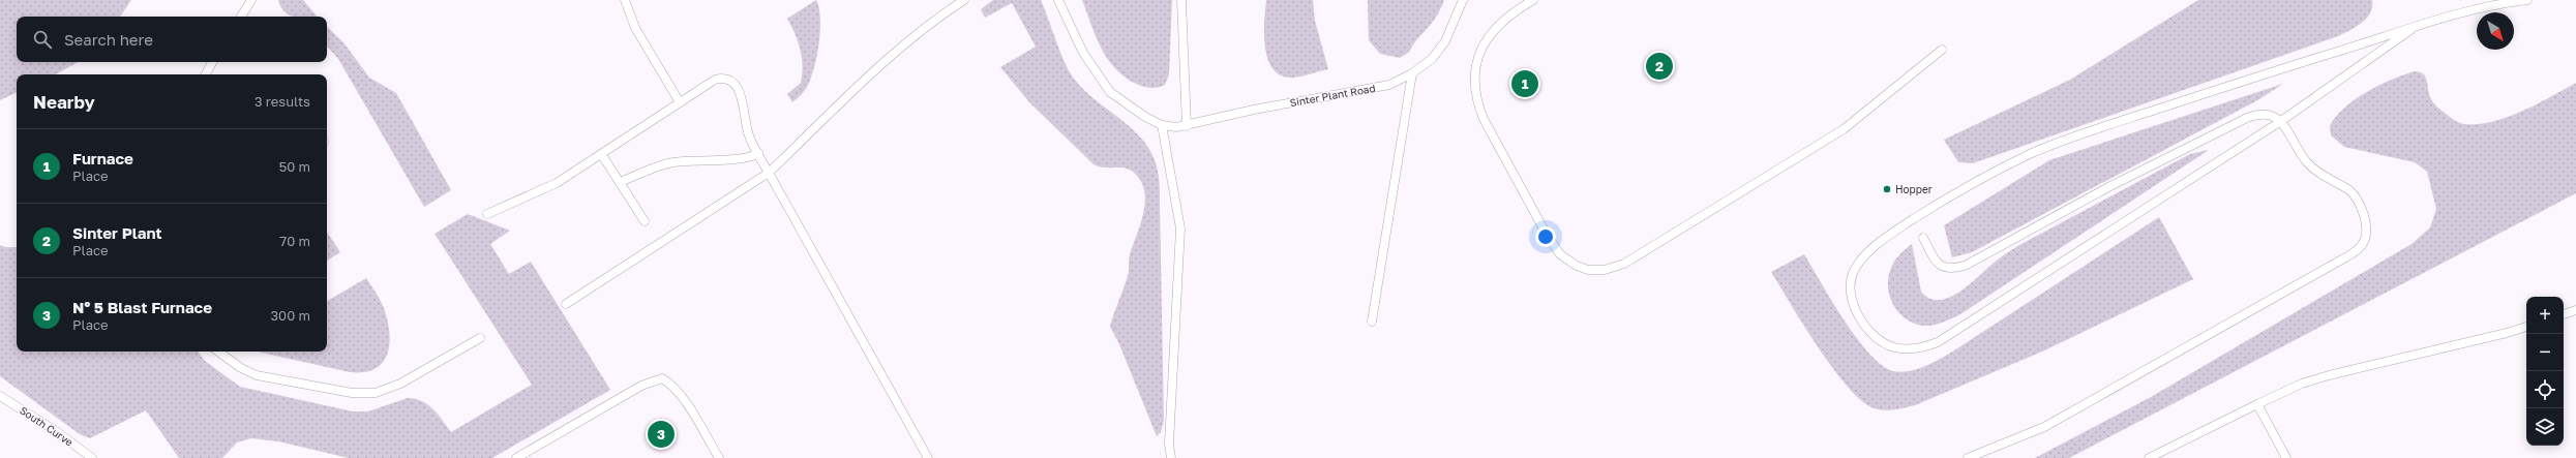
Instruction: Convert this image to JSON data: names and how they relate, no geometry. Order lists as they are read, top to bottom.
{
  "streets": {
    "lane": ["Sinter Plant Road", "South Curve"]
  },
  "places": ["Hopper"],
  "north": "bottom right",
  "page": {
    "search": "Search here",
    "pins": ["2", "1", "3"],
    "heading": ["Nearby", "3 results"],
    "list": [
      {
        "mark": "1",
        "name": "Furnace",
        "note": "Place",
        "value": "50 m"
      },
      {
        "mark": "2",
        "name": "Sinter Plant",
        "note": "Place",
        "value": "70 m"
      },
      {
        "mark": "3",
        "name": "Nº 5 Blast Furnace",
        "note": "Place",
        "value": "300 m"
      }
    ],
    "map_buttons": ["+", "−"]
  }
}
